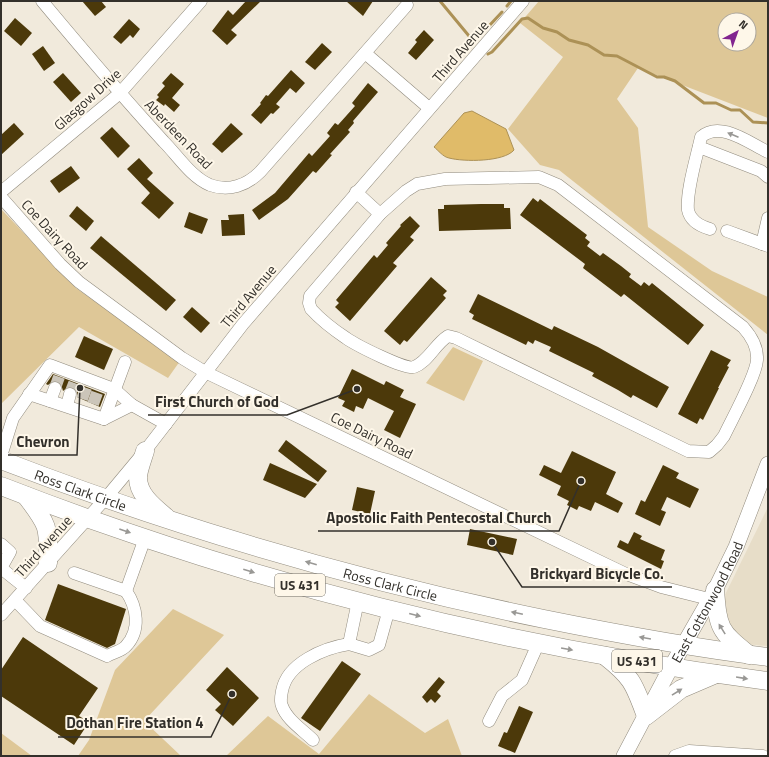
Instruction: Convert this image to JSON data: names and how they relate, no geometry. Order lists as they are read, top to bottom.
{
  "streets": {
    "highway": ["Ross Clark Circle", "US 431"],
    "main road": ["East Cottonwood Road"],
    "street": [
      "Third Avenue",
      "Glasgow Drive",
      "Aberdeen Road",
      "Coe Dairy Road"
    ]
  },
  "crossings": [
    ["Third Avenue", "Coe Dairy Road"],
    ["Third Avenue", "Ross Clark Circle"],
    ["Glasgow Drive", "Aberdeen Road"],
    ["Coe Dairy Road", "East Cottonwood Road"],
    ["Ross Clark Circle", "East Cottonwood Road"]
  ],
  "places": [
    "Chevron",
    "First Church of God",
    "Apostolic Faith Pentecostal Church",
    "Brickyard Bicycle Co.",
    "Dothan Fire Station 4"
  ],
  "north": "top right"
}
